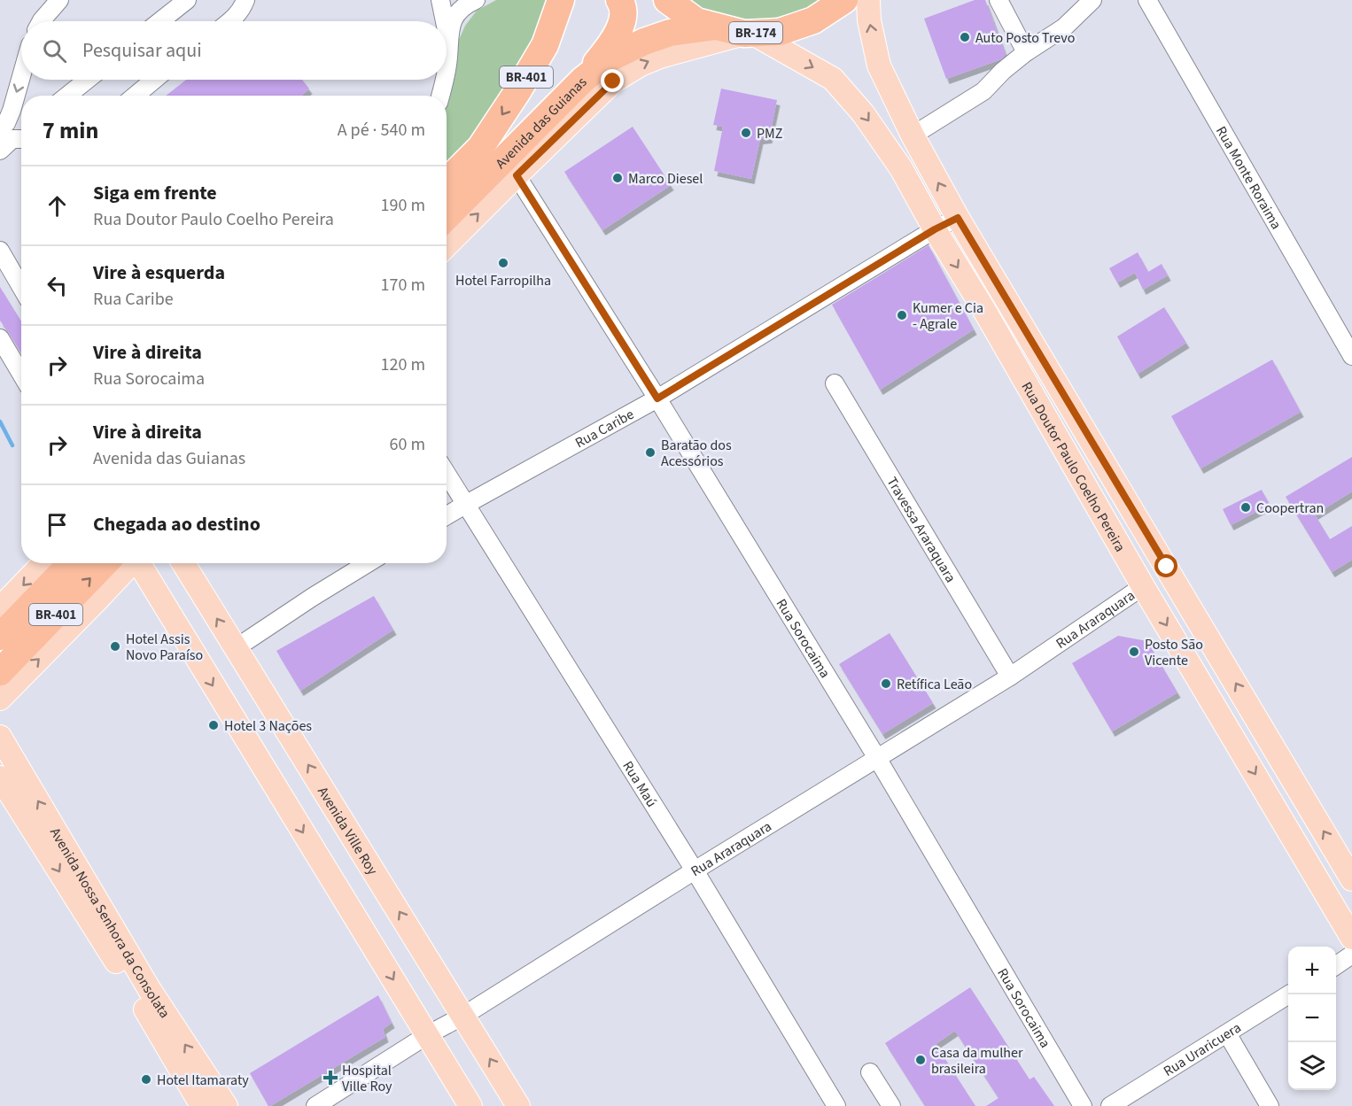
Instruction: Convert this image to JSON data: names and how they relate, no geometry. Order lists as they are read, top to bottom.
{
  "streets": {
    "highway": ["BR-174", "BR-401", "Avenida das Guianas"],
    "main road": ["Rua Doutor Paulo Coelho Pereira", "Avenida Ville Roy", "Avenida Nossa Senhora da Consolata"],
    "street": [
      "Rua Monte Roraima",
      "Rua Caribe",
      "Travessa Araraquara",
      "Rua Araraquara",
      "Rua Sorocaima",
      "Rua Maú",
      "Rua Uraricuera"
    ]
  },
  "crossings": [
    ["BR-174", "Avenida das Guianas"],
    ["BR-174", "Rua Doutor Paulo Coelho Pereira"],
    ["Avenida das Guianas", "Rua Sorocaima"],
    ["Rua Caribe", "Rua Doutor Paulo Coelho Pereira"],
    ["Rua Caribe", "Rua Sorocaima"],
    ["Rua Caribe", "Rua Maú"],
    ["Rua Doutor Paulo Coelho Pereira", "Rua Araraquara"],
    ["Travessa Araraquara", "Rua Araraquara"],
    ["Rua Araraquara", "Rua Sorocaima"],
    ["Rua Araraquara", "Rua Maú"],
    ["Rua Araraquara", "Avenida Ville Roy"]
  ],
  "places": {
    "other": [
      "Auto Posto Trevo",
      "PMZ",
      "Marco Diesel",
      "Hotel Farropilha",
      "Kumer e Cia - Agrale",
      "Baratão dos Acessórios",
      "Coopertran",
      "Hotel Assis Novo Paraíso",
      "Posto São Vicente",
      "Retífica Leão",
      "Hotel 3 Nações",
      "Casa da mulher brasileira",
      "Hotel Itamaraty"
    ],
    "health": ["Hospital Ville Roy"]
  },
  "page": {
    "search": "Pesquisar aqui",
    "heading": ["7 min", "A pé · 540 m"],
    "list": [
      ["Siga em frente", "Rua Doutor Paulo Coelho Pereira", "190 m"],
      ["Vire à esquerda", "Rua Caribe", "170 m"],
      ["Vire à direita", "Rua Sorocaima", "120 m"],
      ["Vire à direita", "Avenida das Guianas", "60 m"],
      "Chegada ao destino"
    ],
    "map_buttons": ["+", "−"]
  }
}
